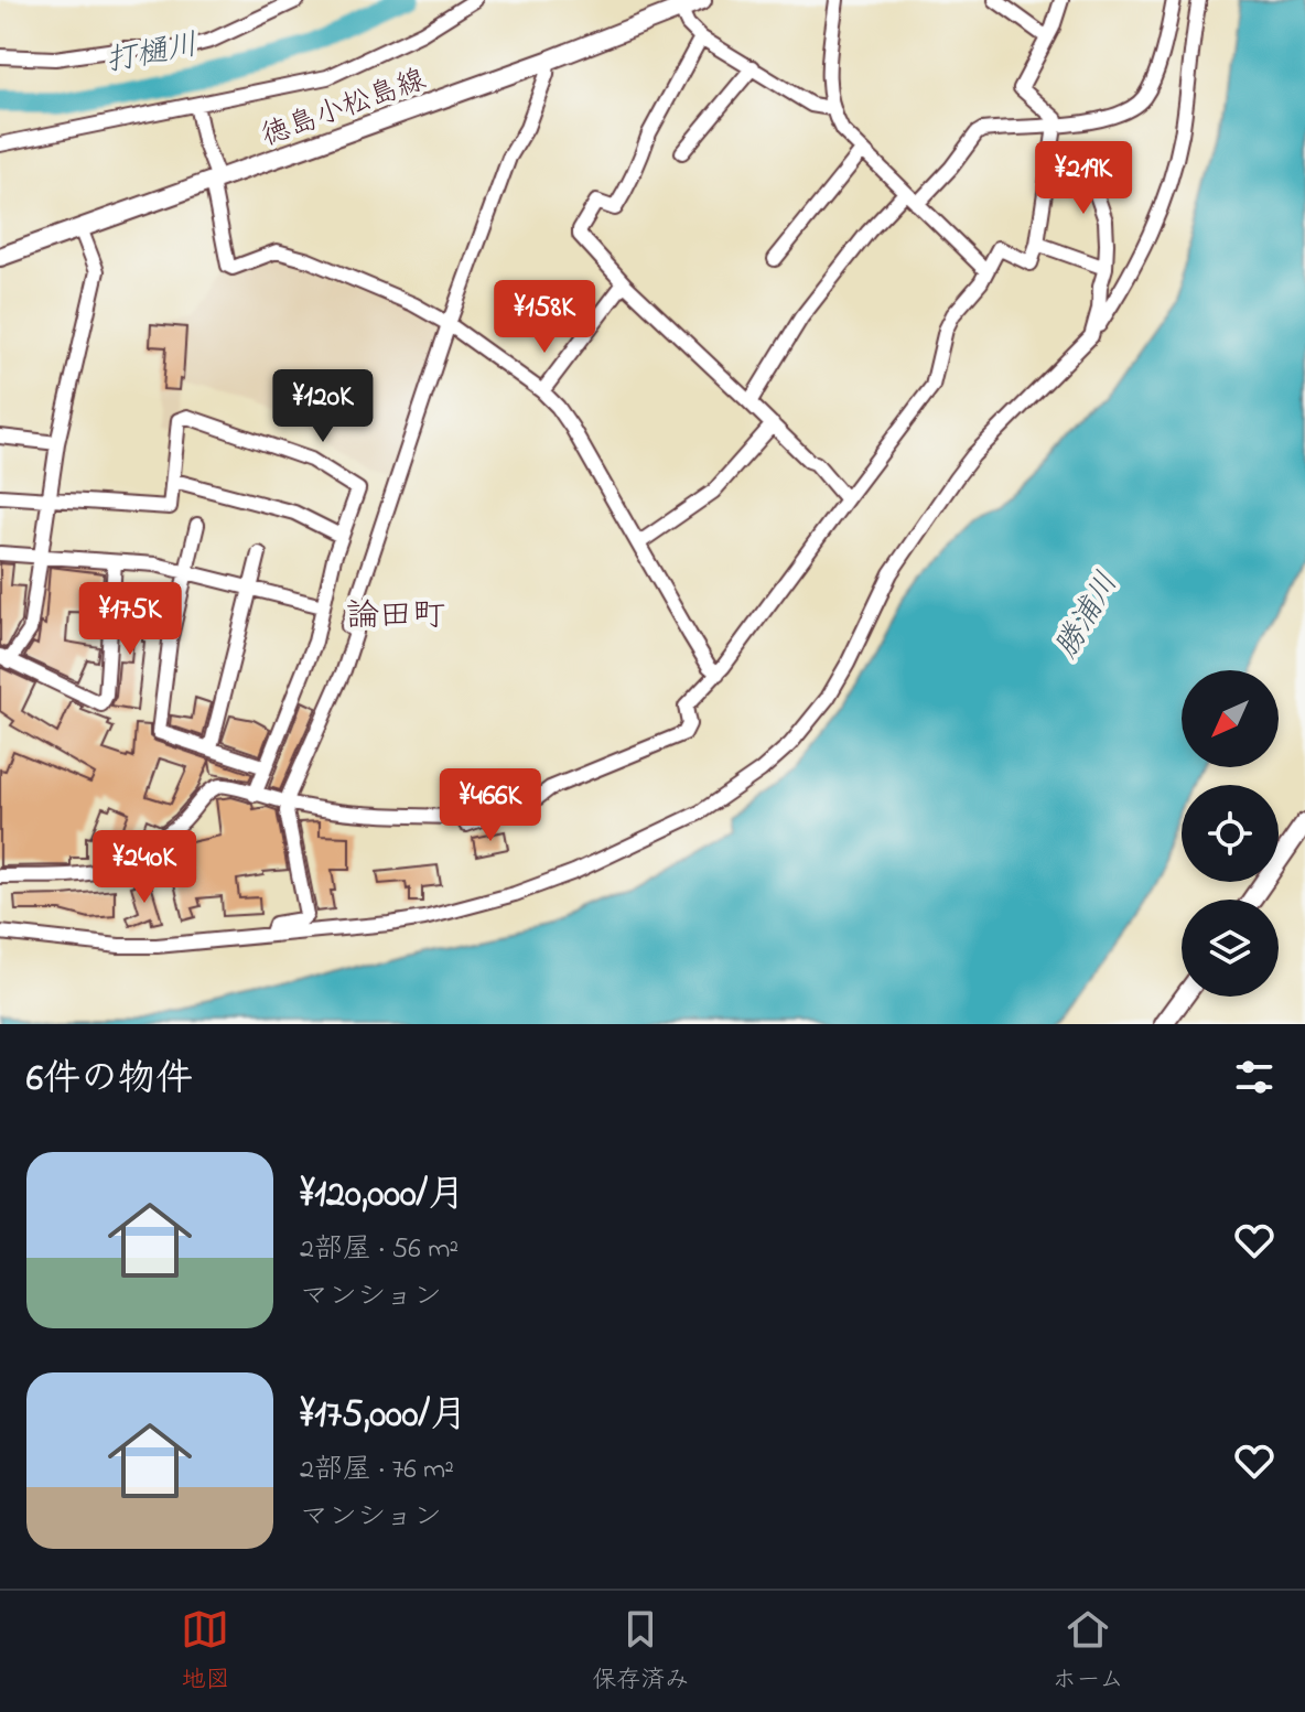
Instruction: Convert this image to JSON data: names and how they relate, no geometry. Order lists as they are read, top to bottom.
{
  "streets": {
    "main road": ["徳島小松島線"]
  },
  "districts": ["論田町"],
  "water": ["打樋川", "勝浦川"],
  "north": "bottom left",
  "page": {
    "price": [
      "¥219K",
      "¥158K",
      "¥120K",
      "¥175K",
      "¥466K",
      "¥240K"
    ],
    "heading": "6件の物件",
    "list": [
      {
        "name": "¥120,000/月",
        "note": "2部屋 · 56 m² · マンション"
      },
      {
        "name": "¥175,000/月",
        "note": "2部屋 · 76 m² · マンション"
      }
    ],
    "tabs": ["地図", "保存済み", "ホーム"]
  }
}
